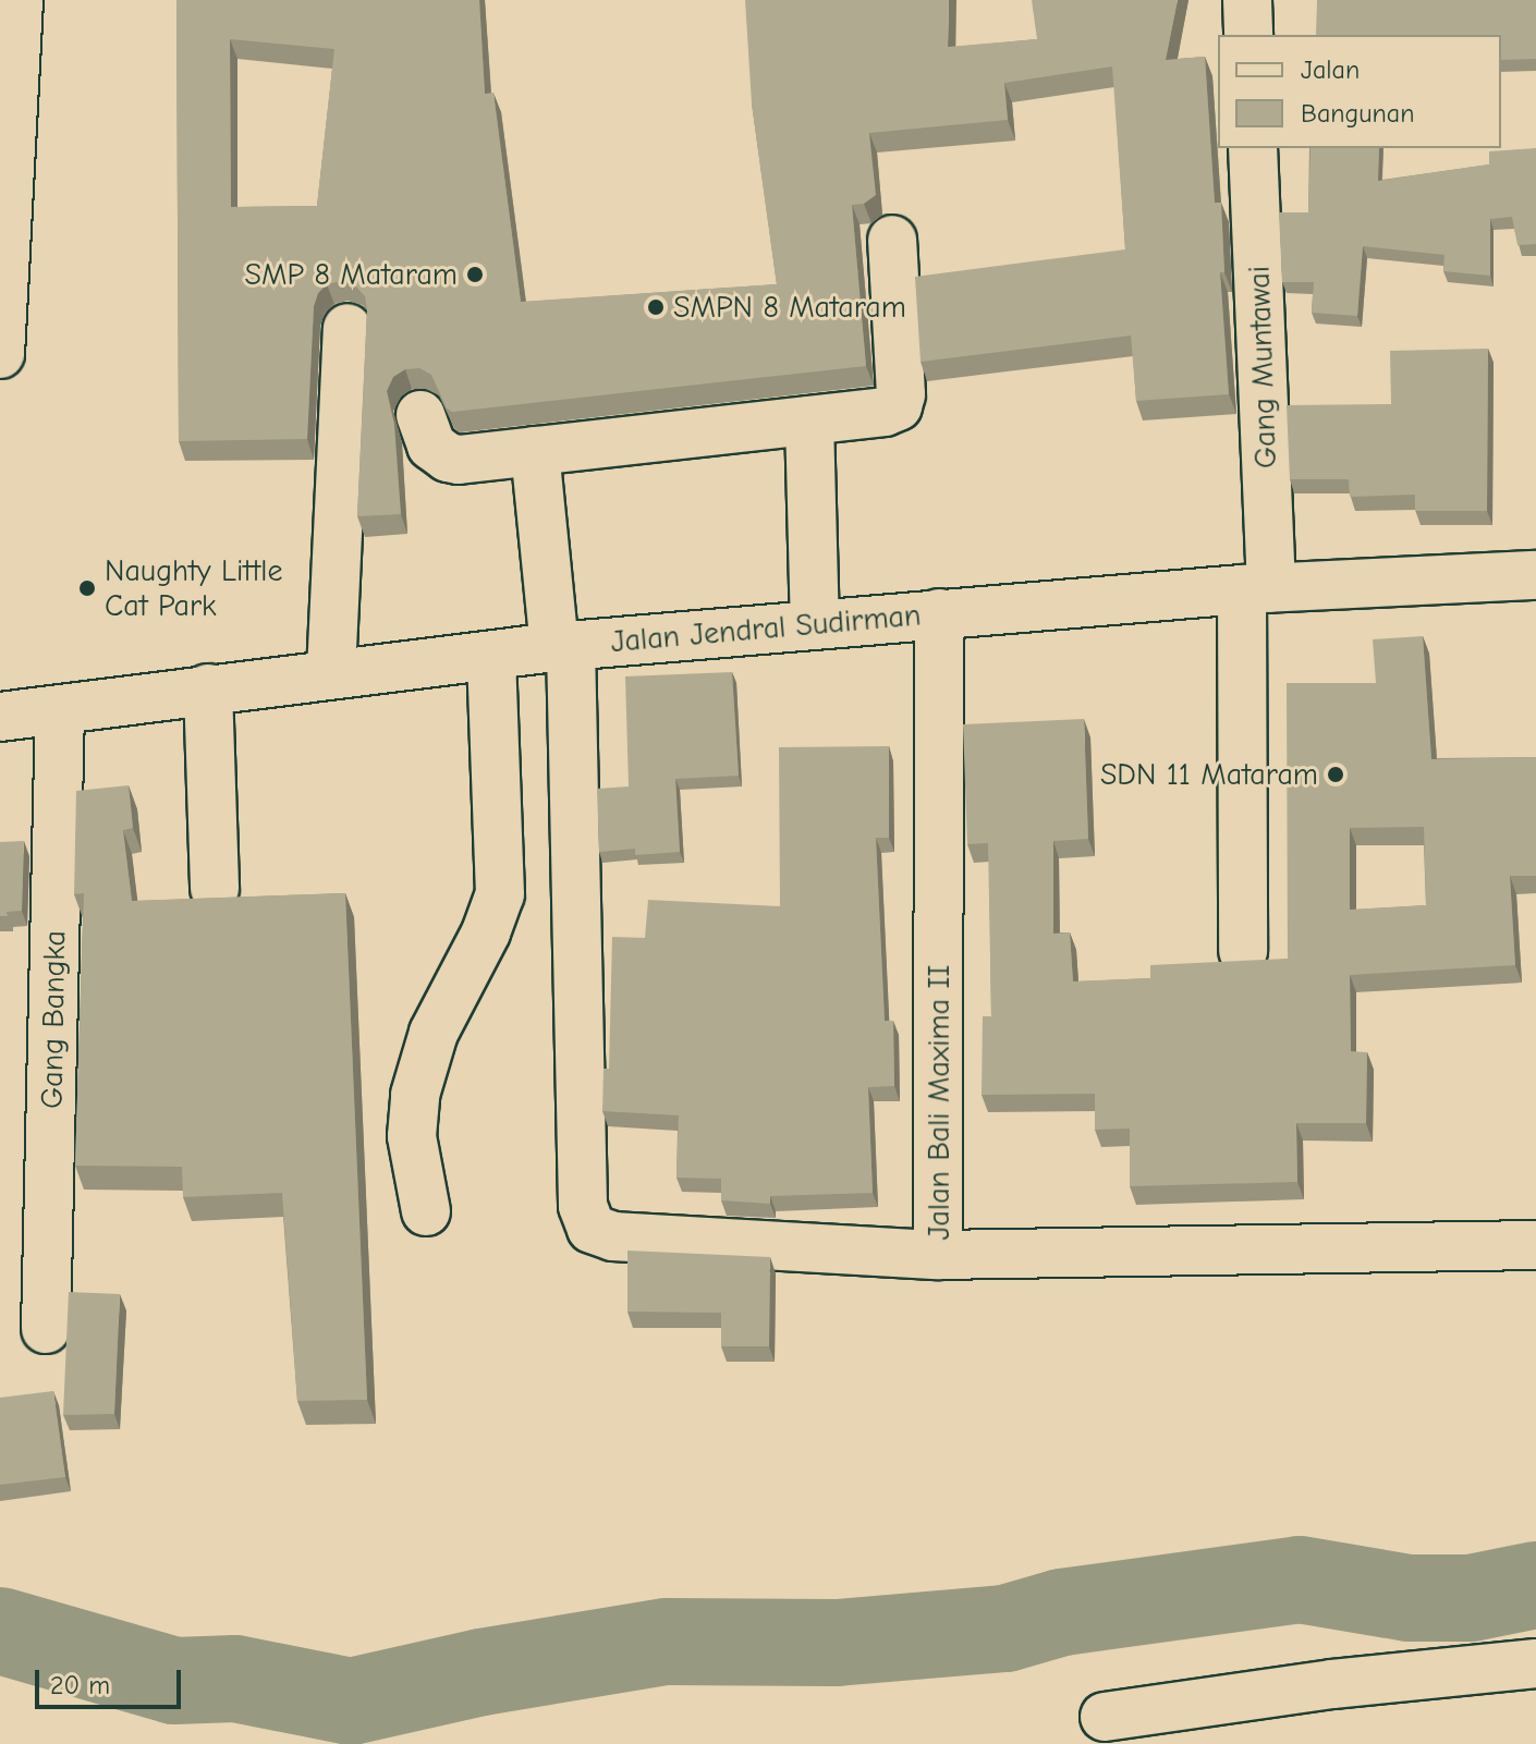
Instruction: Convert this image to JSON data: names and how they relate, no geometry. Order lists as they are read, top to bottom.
{
  "streets": {
    "main road": [
      "Gang Muntawai",
      "Jalan Jendral Sudirman",
      "Gang Bangka",
      "Jalan Bali Maxima II"
    ]
  },
  "crossings": [
    ["Gang Muntawai", "Jalan Jendral Sudirman"],
    ["Jalan Jendral Sudirman", "Gang Bangka"],
    ["Jalan Jendral Sudirman", "Jalan Bali Maxima II"]
  ],
  "places": [
    "SMP 8 Mataram",
    "SMPN 8 Mataram",
    "Naughty Little Cat Park",
    "SDN 11 Mataram"
  ],
  "legend": ["Jalan", "Bangunan"],
  "scale_bar": "20 m"
}
